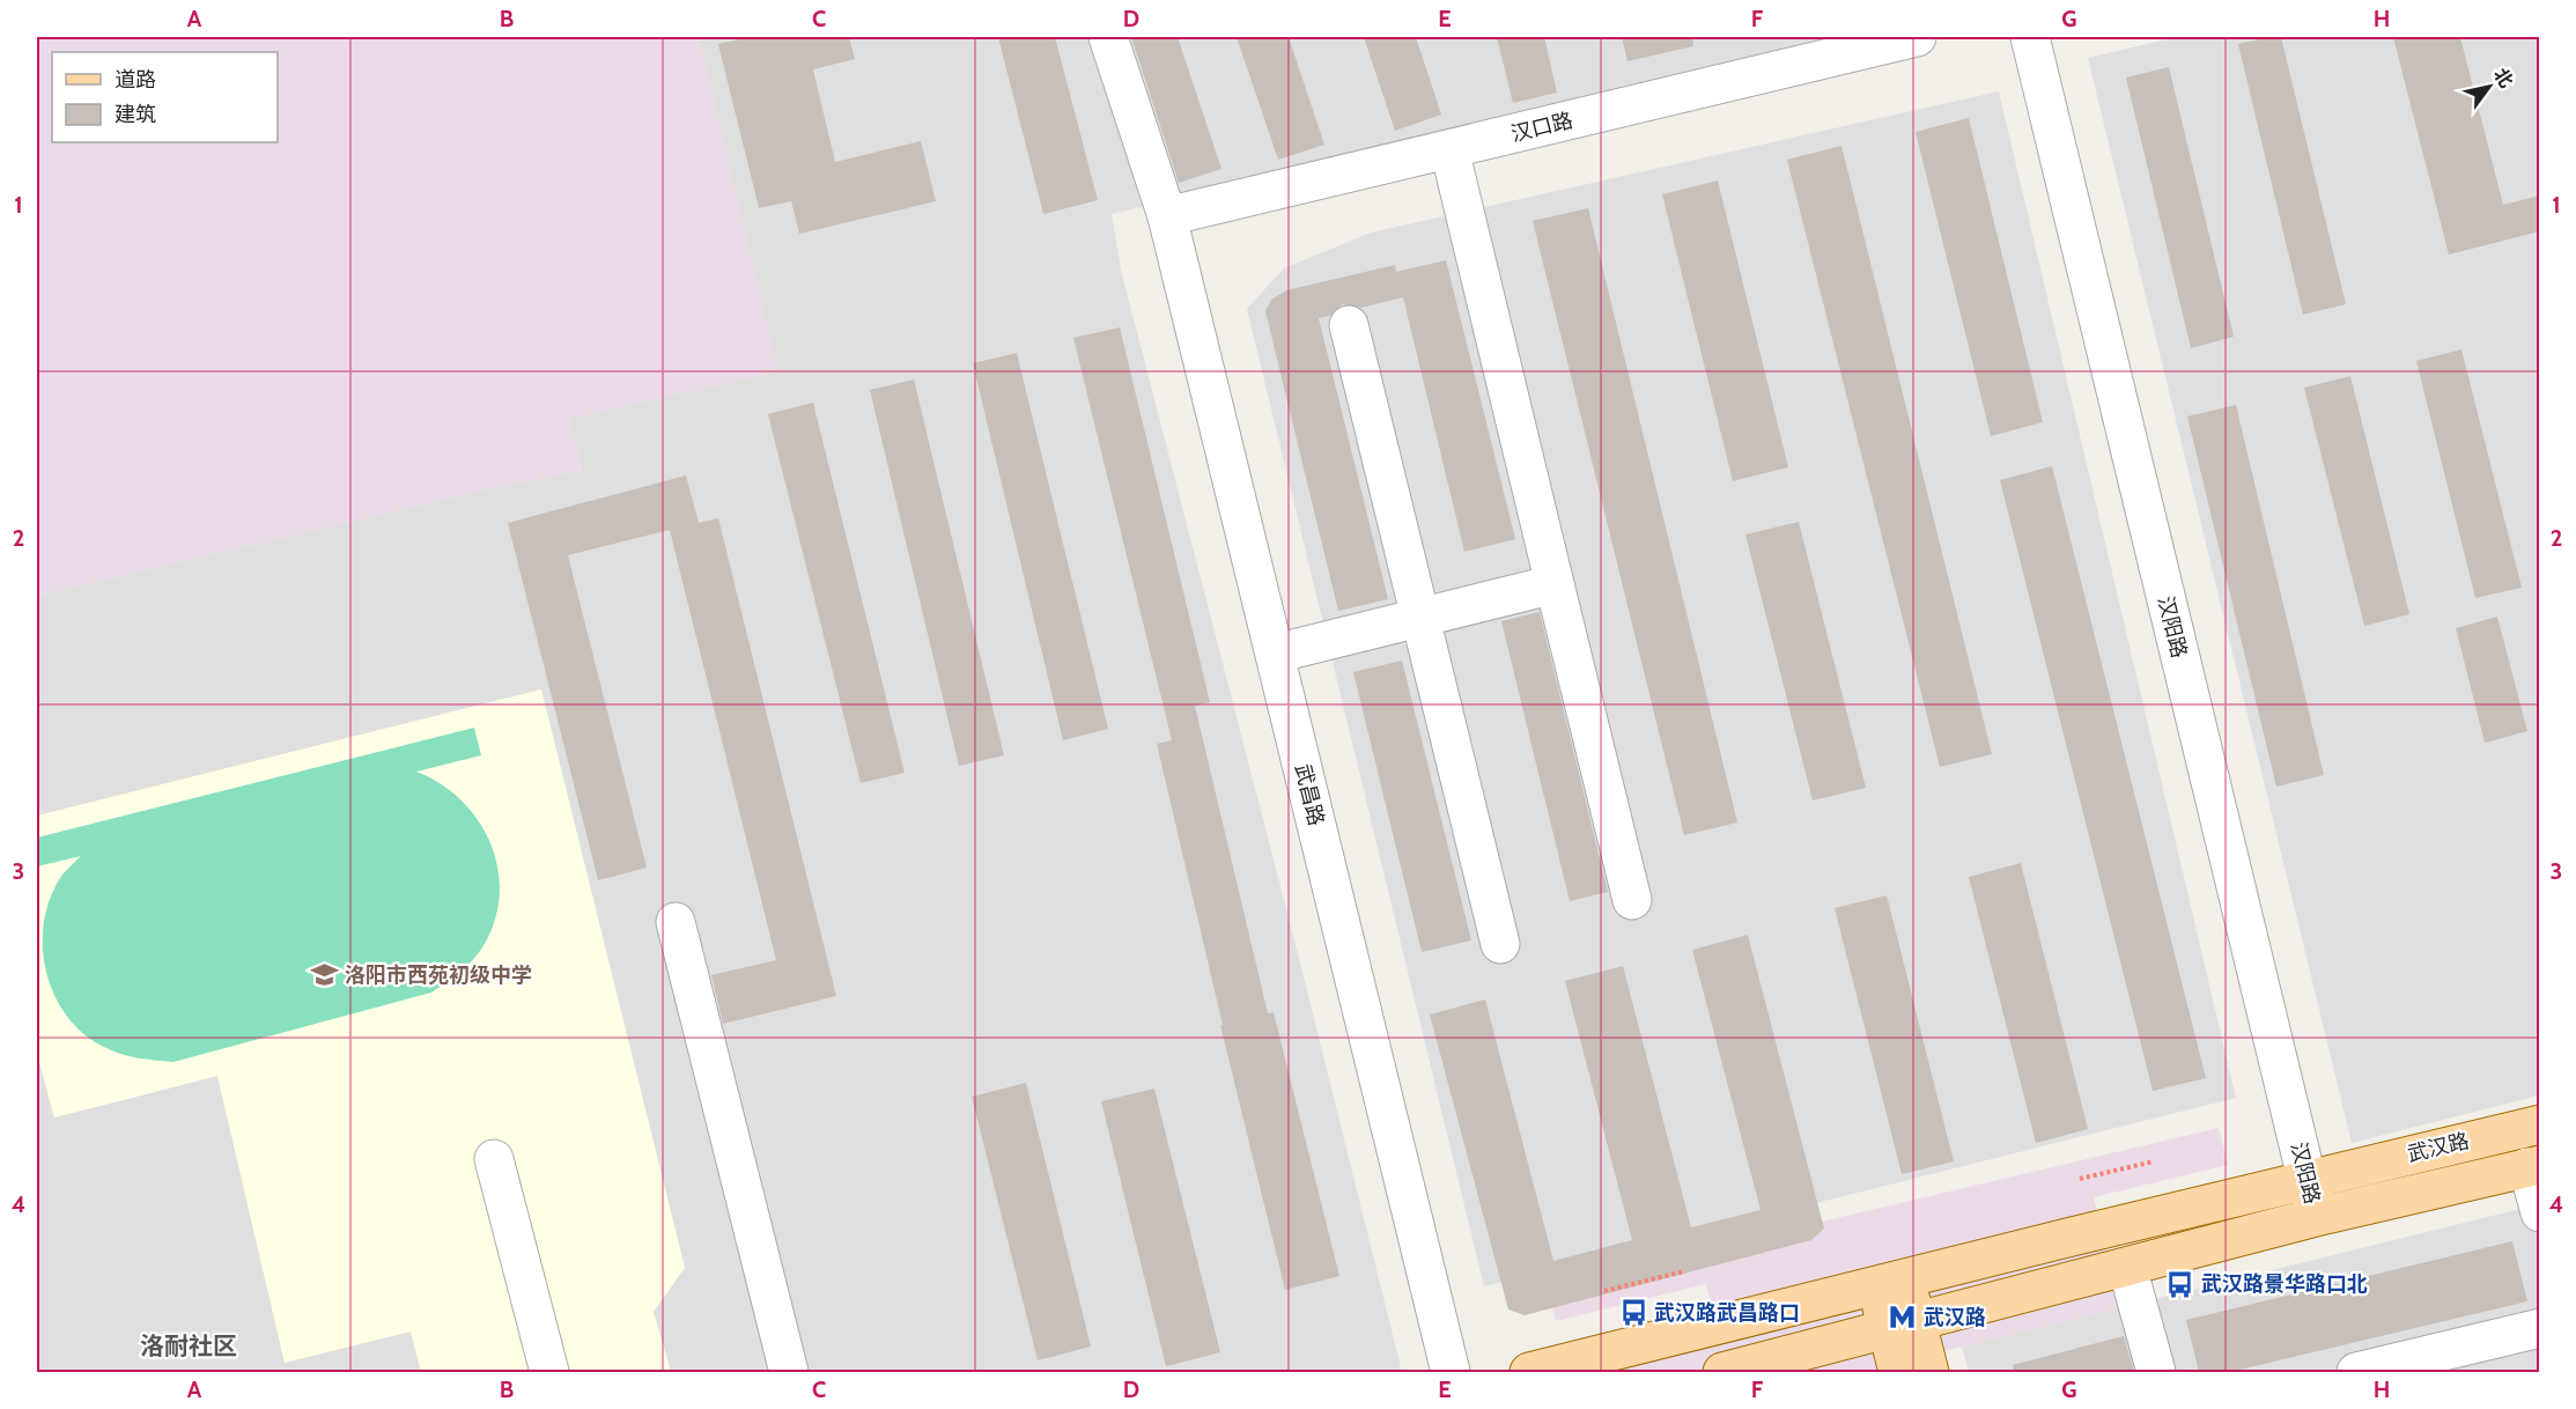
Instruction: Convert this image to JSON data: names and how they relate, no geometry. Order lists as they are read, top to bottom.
{
  "streets": {
    "main road": ["武汉路"],
    "street": ["汉口路", "汉阳路", "武昌路"]
  },
  "crossings": [
    ["汉口路", "武昌路"],
    ["汉阳路", "武汉路"]
  ],
  "districts": ["洛耐社区"],
  "places": {
    "school or university": ["洛阳市西苑初级中学"],
    "bus stop": ["武汉路景华路口北", "武汉路武昌路口"],
    "metro station": ["武汉路"]
  },
  "legend": ["道路", "建筑"],
  "north": "top right",
  "grid": {
    "columns": [
      "A",
      "B",
      "C",
      "D",
      "E",
      "F",
      "G",
      "H"
    ],
    "rows": [
      "1",
      "2",
      "3",
      "4"
    ]
  }
}
